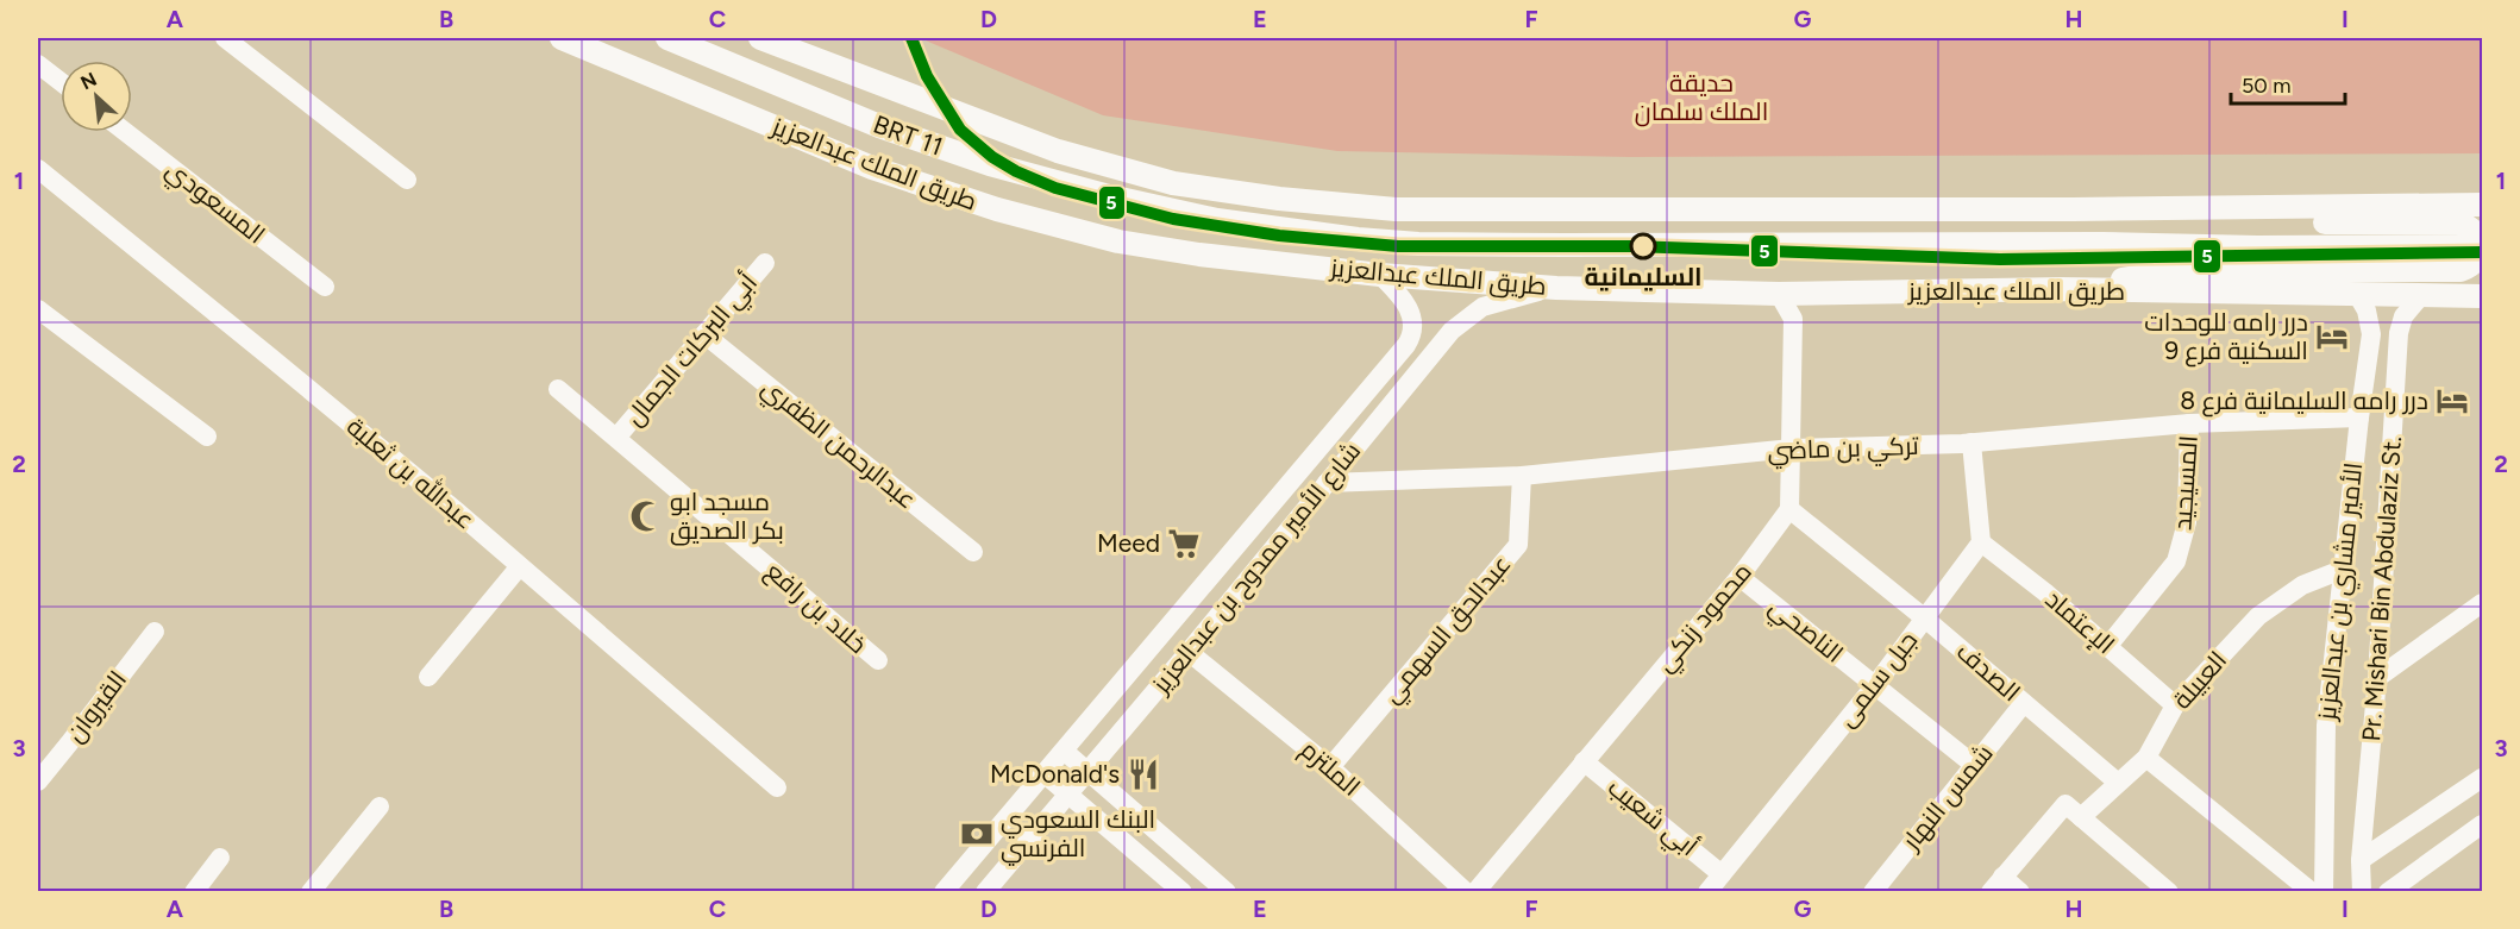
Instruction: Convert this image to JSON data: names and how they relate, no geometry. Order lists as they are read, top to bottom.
{
  "streets": {
    "main road": ["BRT 11", "طريق الملك عبدالعزيز"],
    "street": [
      "المسعودي",
      "أبي البركات الجمال",
      "عبدالرحمن الظفري",
      "تركي بن ماضي",
      "عبدالله بن ثعلبة",
      "المسيجيد",
      "شارع الأمير ممدوح بن عبدالعزيز",
      "Pr. Mishari Bin Abdulaziz St.",
      "الأمير مشاري بن عبدالعزيز",
      "خلاد بن رافع",
      "محمود زنكي",
      "الإعتماد",
      "عبدالحق السهمي",
      "الناصحي",
      "الصدف",
      "جبل سلمى",
      "العبيلة",
      "القيروان",
      "الملتزم",
      "شمس النهار",
      "أبي شعيب"
    ]
  },
  "crossings": [
    ["طريق الملك عبدالعزيز", "شارع الأمير ممدوح بن عبدالعزيز"],
    ["طريق الملك عبدالعزيز", "Pr. Mishari Bin Abdulaziz St."],
    ["طريق الملك عبدالعزيز", "الأمير مشاري بن عبدالعزيز"],
    ["أبي البركات الجمال", "عبدالرحمن الظفري"],
    ["أبي البركات الجمال", "خلاد بن رافع"],
    ["تركي بن ماضي", "المسيجيد"],
    ["تركي بن ماضي", "شارع الأمير ممدوح بن عبدالعزيز"],
    ["تركي بن ماضي", "الأمير مشاري بن عبدالعزيز"],
    ["تركي بن ماضي", "عبدالحق السهمي"],
    ["المسيجيد", "الإعتماد"],
    ["شارع الأمير ممدوح بن عبدالعزيز", "الملتزم"],
    ["الأمير مشاري بن عبدالعزيز", "العبيلة"],
    ["محمود زنكي", "الناصحي"],
    ["محمود زنكي", "الصدف"],
    ["محمود زنكي", "أبي شعيب"],
    ["الإعتماد", "جبل سلمى"],
    ["الإعتماد", "العبيلة"],
    ["عبدالحق السهمي", "الملتزم"],
    ["الناصحي", "جبل سلمى"],
    ["الناصحي", "شمس النهار"],
    ["الصدف", "جبل سلمى"],
    ["الصدف", "العبيلة"],
    ["الصدف", "شمس النهار"],
    ["جبل سلمى", "أبي شعيب"]
  ],
  "parks": ["حديقة الملك سلمان"],
  "places": {
    "other": ["السليمانية"],
    "hotel": ["درر رامه للوحدات السكنية فرع 9", "درر رامه السليمانية فرع 8"],
    "mosque": ["مسجد ابو بكر الصديق"],
    "supermarket": ["Meed"],
    "restaurant": ["McDonald's"],
    "bank": ["البنك السعودي الفرنسي"]
  },
  "lines": ["transit line 5"],
  "scale_bar": "50 m",
  "north": "top left",
  "grid": {
    "columns": [
      "A",
      "B",
      "C",
      "D",
      "E",
      "F",
      "G",
      "H",
      "I"
    ],
    "rows": ["1", "2", "3"]
  }
}
